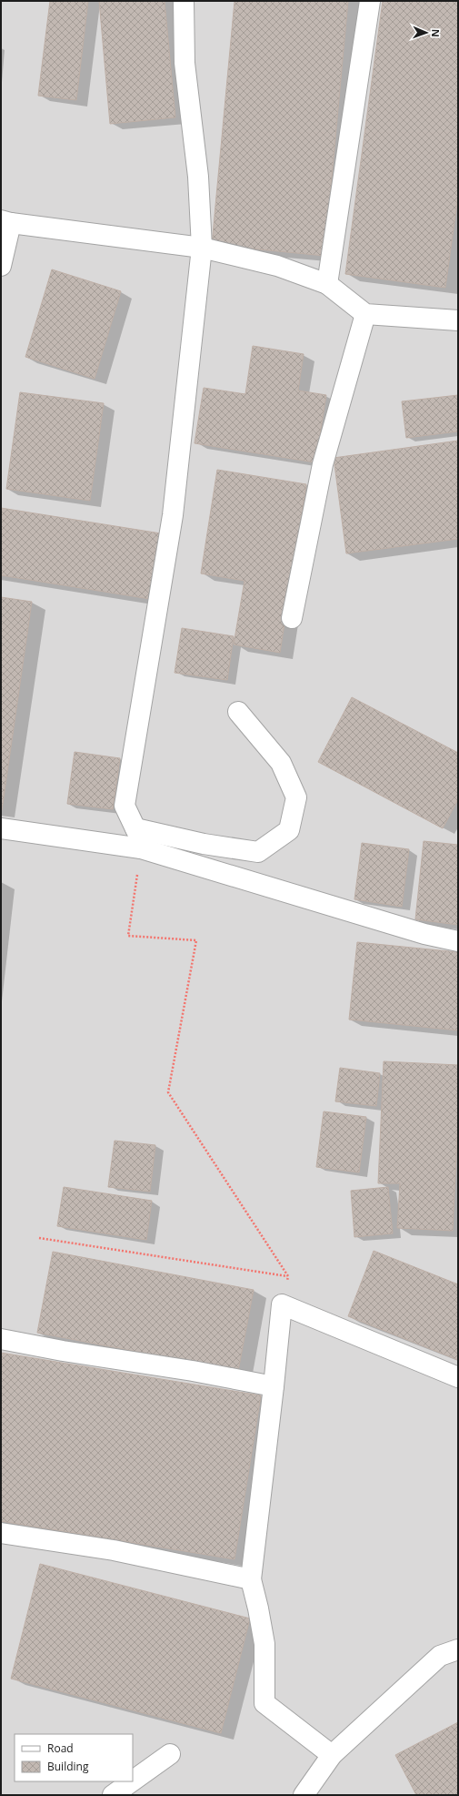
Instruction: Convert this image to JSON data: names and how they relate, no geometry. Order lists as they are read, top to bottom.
{
  "legend": ["Road", "Building"],
  "north": "right"
}
